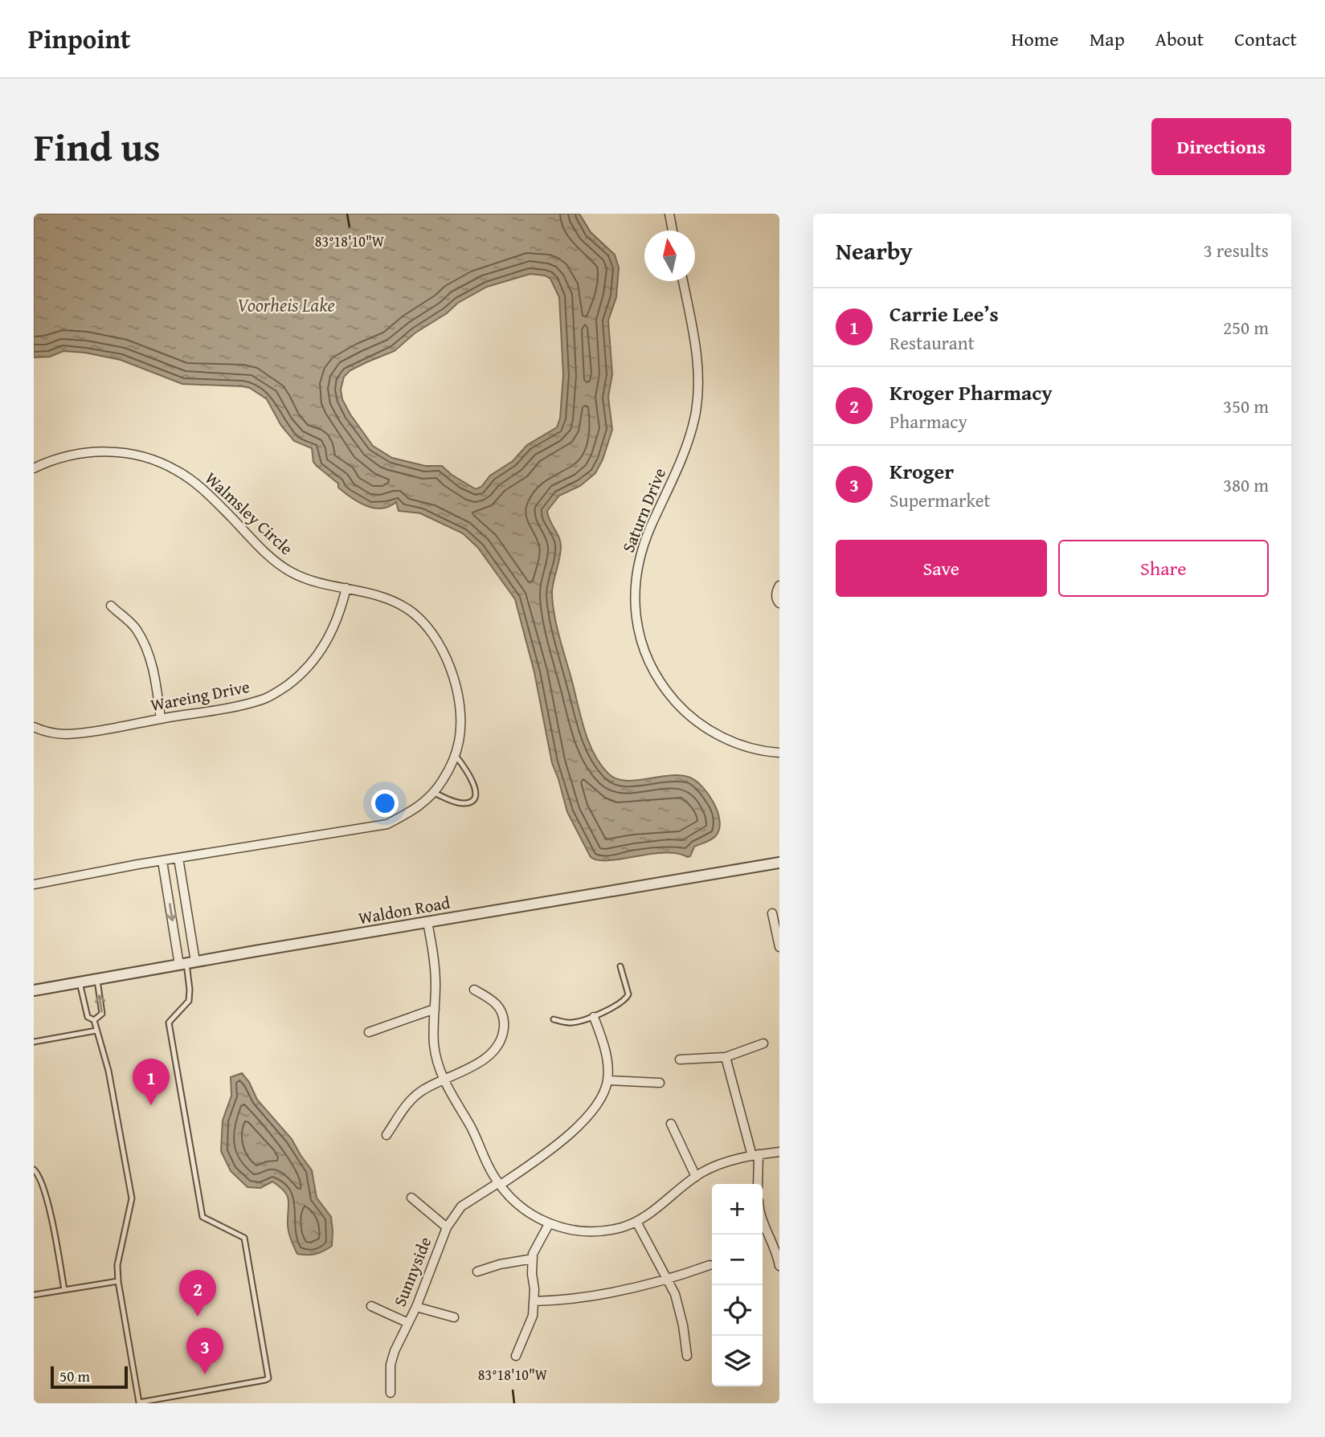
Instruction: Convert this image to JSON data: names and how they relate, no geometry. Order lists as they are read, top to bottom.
{
  "streets": {
    "street": [
      "Saturn Drive",
      "Walmsley Circle",
      "Wareing Drive",
      "Waldon Road",
      "Sunnyside"
    ]
  },
  "crossings": [
    ["Walmsley Circle", "Wareing Drive"]
  ],
  "water": ["Voorheis Lake"],
  "scale_bar": "50 m",
  "north": "top",
  "page": {
    "header": "Pinpoint",
    "nav": [
      "Home",
      "Map",
      "About",
      "Contact"
    ],
    "title": "Find us",
    "buttons": [
      "Directions",
      ["Save", "Share"]
    ],
    "heading": ["Nearby", "3 results"],
    "list": [
      {
        "mark": "1",
        "name": "Carrie Lee’s",
        "note": "Restaurant",
        "value": "250 m"
      },
      {
        "mark": "2",
        "name": "Kroger Pharmacy",
        "note": "Pharmacy",
        "value": "350 m"
      },
      {
        "mark": "3",
        "name": "Kroger",
        "note": "Supermarket",
        "value": "380 m"
      }
    ],
    "pins": ["1", "2", "3"],
    "map_buttons": ["+", "−"],
    "scale": "50 m"
  },
  "coordinates": ["83°18'10\"W"]
}
